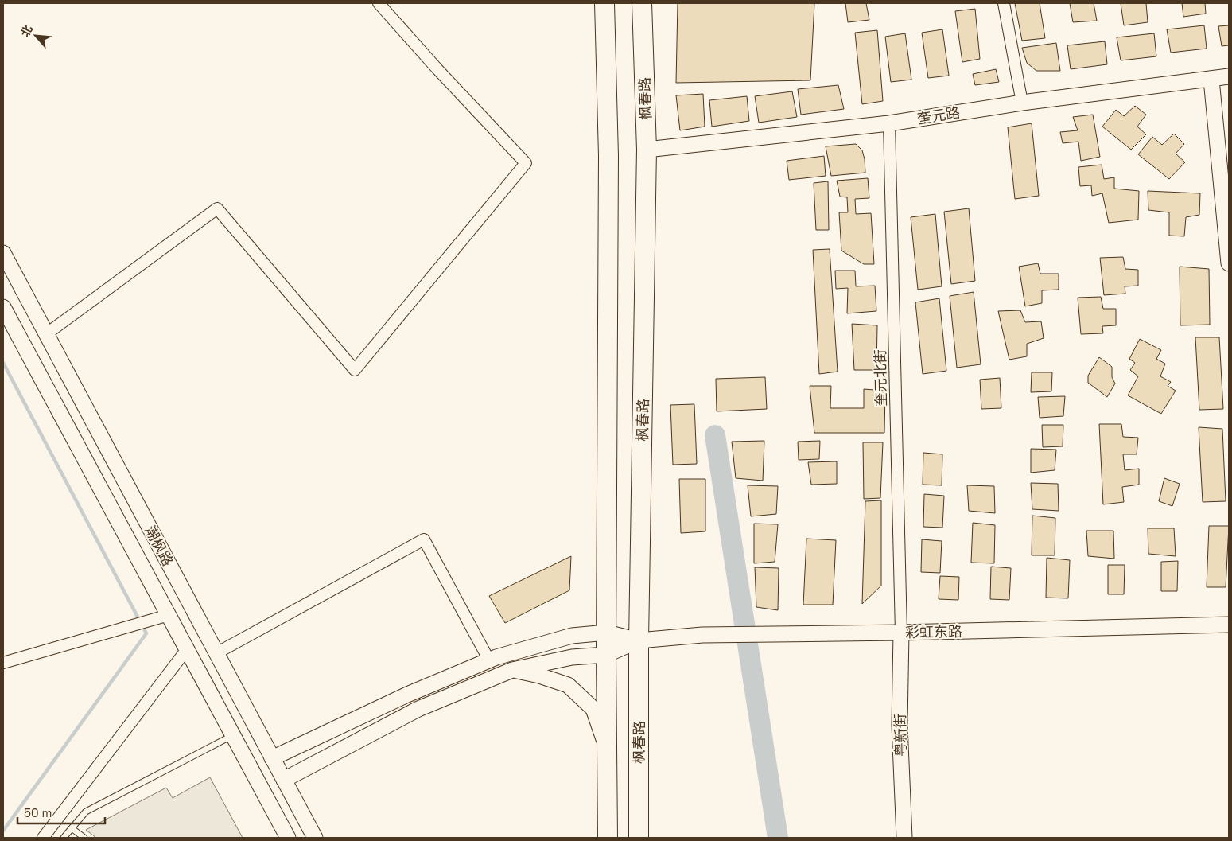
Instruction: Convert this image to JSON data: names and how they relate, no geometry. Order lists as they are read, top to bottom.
{
  "streets": {
    "highway": ["枫春路"],
    "main road": [
      "奎元路",
      "潮枫路",
      "彩虹东路",
      "粤新街"
    ],
    "street": ["奎元北街"]
  },
  "crossings": [
    ["枫春路", "奎元路"],
    ["枫春路", "彩虹东路"],
    ["奎元路", "奎元北街"],
    ["奎元北街", "彩虹东路"],
    ["奎元北街", "粤新街"],
    ["彩虹东路", "粤新街"]
  ],
  "scale_bar": "50 m",
  "north": "top left"
}
